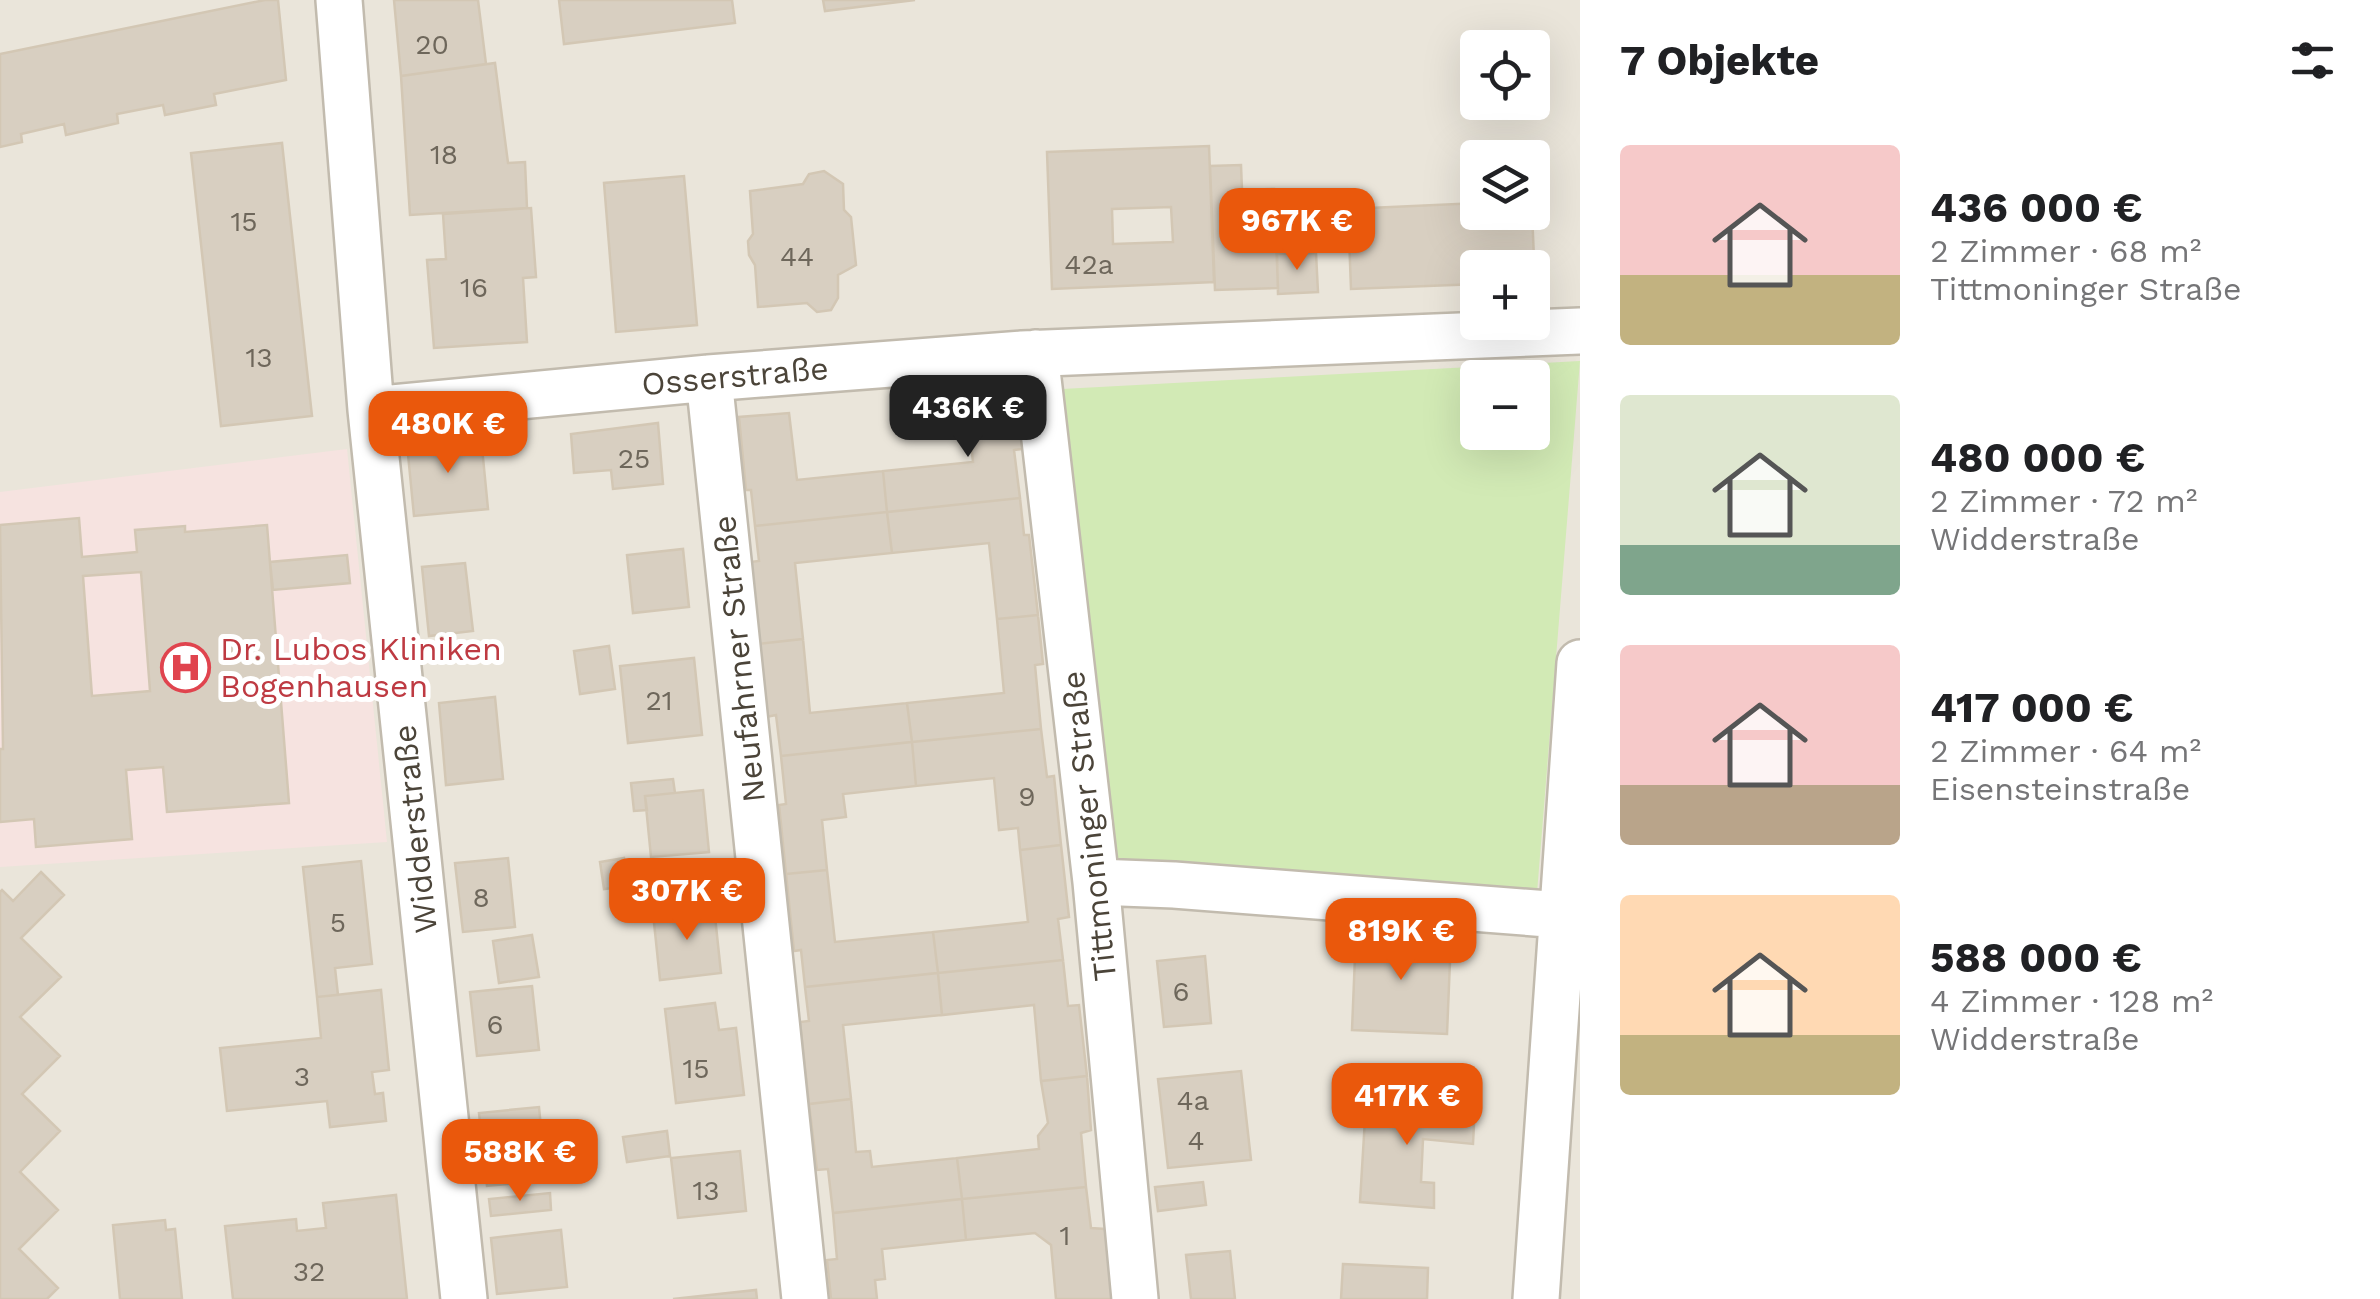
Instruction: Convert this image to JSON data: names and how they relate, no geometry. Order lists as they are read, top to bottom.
{
  "streets": {
    "street": [
      "Osserstraße",
      "Neufahrner Straße",
      "Tittmoninger Straße",
      "Widderstraße"
    ]
  },
  "crossings": [
    ["Osserstraße", "Neufahrner Straße"],
    ["Osserstraße", "Tittmoninger Straße"],
    ["Osserstraße", "Widderstraße"]
  ],
  "places": {
    "hospital": ["Dr. Lubos Kliniken Bogenhausen"]
  },
  "house_numbers": [
    "20",
    "18",
    "15",
    "44",
    "42a",
    "16",
    "13",
    "25",
    "21",
    "9",
    "8",
    "5",
    "6",
    "6",
    "15",
    "3",
    "4a",
    "4",
    "13",
    "1",
    "32"
  ],
  "page": {
    "heading": "7 Objekte",
    "map_buttons": ["+", "−"],
    "list": [
      {
        "name": "436 000 €",
        "note": "2 Zimmer · 68 m² · Tittmoninger Straße"
      },
      {
        "name": "480 000 €",
        "note": "2 Zimmer · 72 m² · Widderstraße"
      },
      {
        "name": "417 000 €",
        "note": "2 Zimmer · 64 m² · Eisensteinstraße"
      },
      {
        "name": "588 000 €",
        "note": "4 Zimmer · 128 m² · Widderstraße"
      }
    ],
    "price": [
      "967K €",
      "436K €",
      "480K €",
      "307K €",
      "819K €",
      "417K €",
      "588K €"
    ]
  }
}
